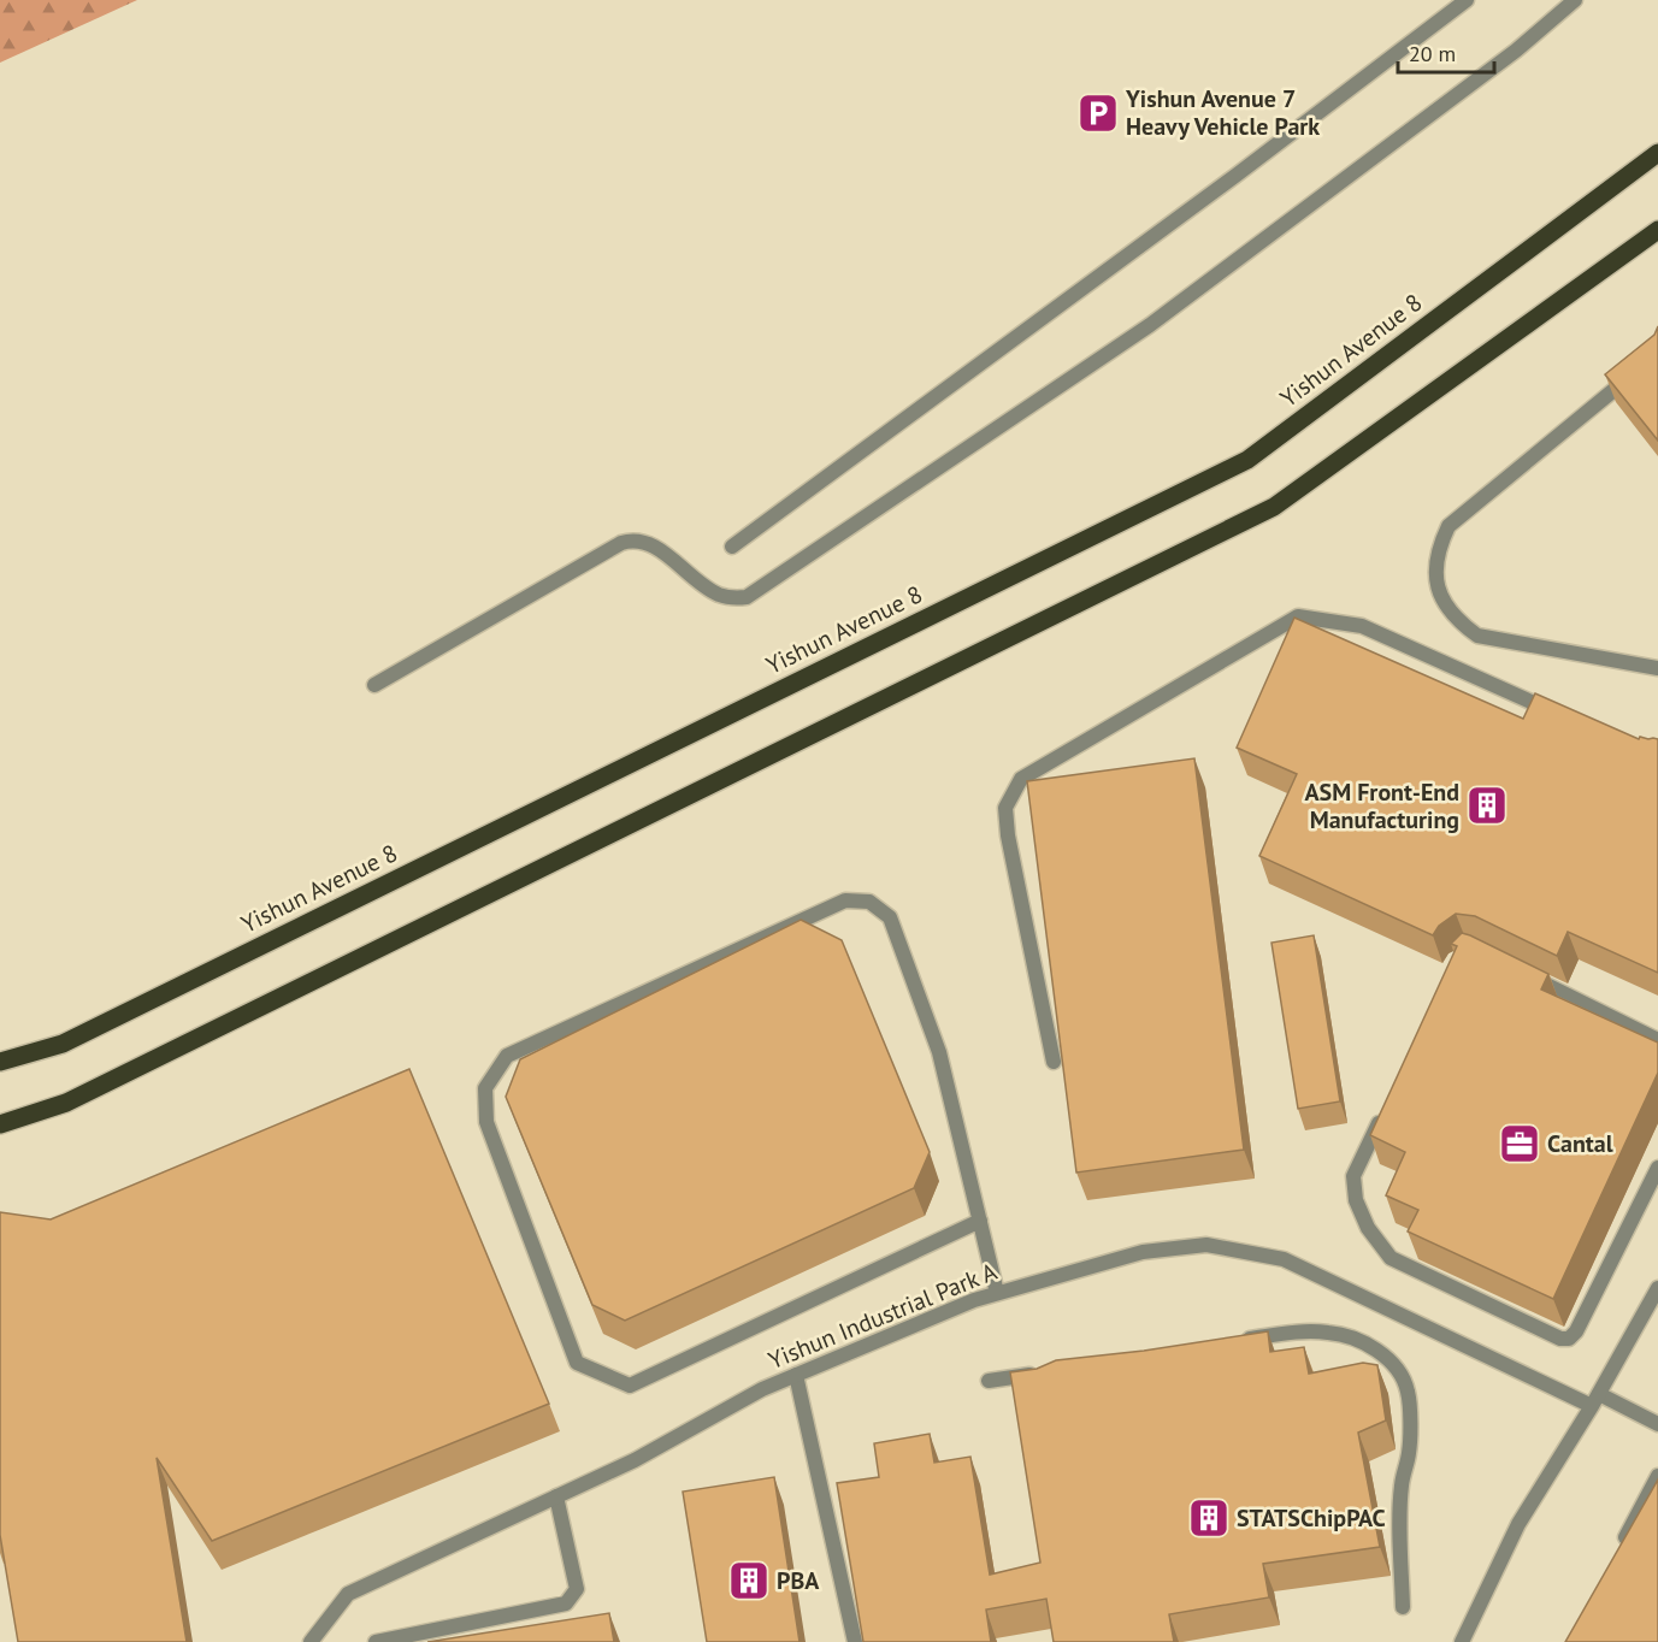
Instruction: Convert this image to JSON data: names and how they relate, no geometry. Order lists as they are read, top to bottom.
{
  "streets": {
    "main road": ["Yishun Avenue 8"],
    "street": ["Yishun Industrial Park A"]
  },
  "places": {
    "parking": ["Yishun Avenue 7 Heavy Vehicle Park"],
    "building": ["ASM Front-End Manufacturing", "STATSChipPAC", "PBA"],
    "office": ["Cantal"]
  },
  "scale_bar": "20 m"
}
